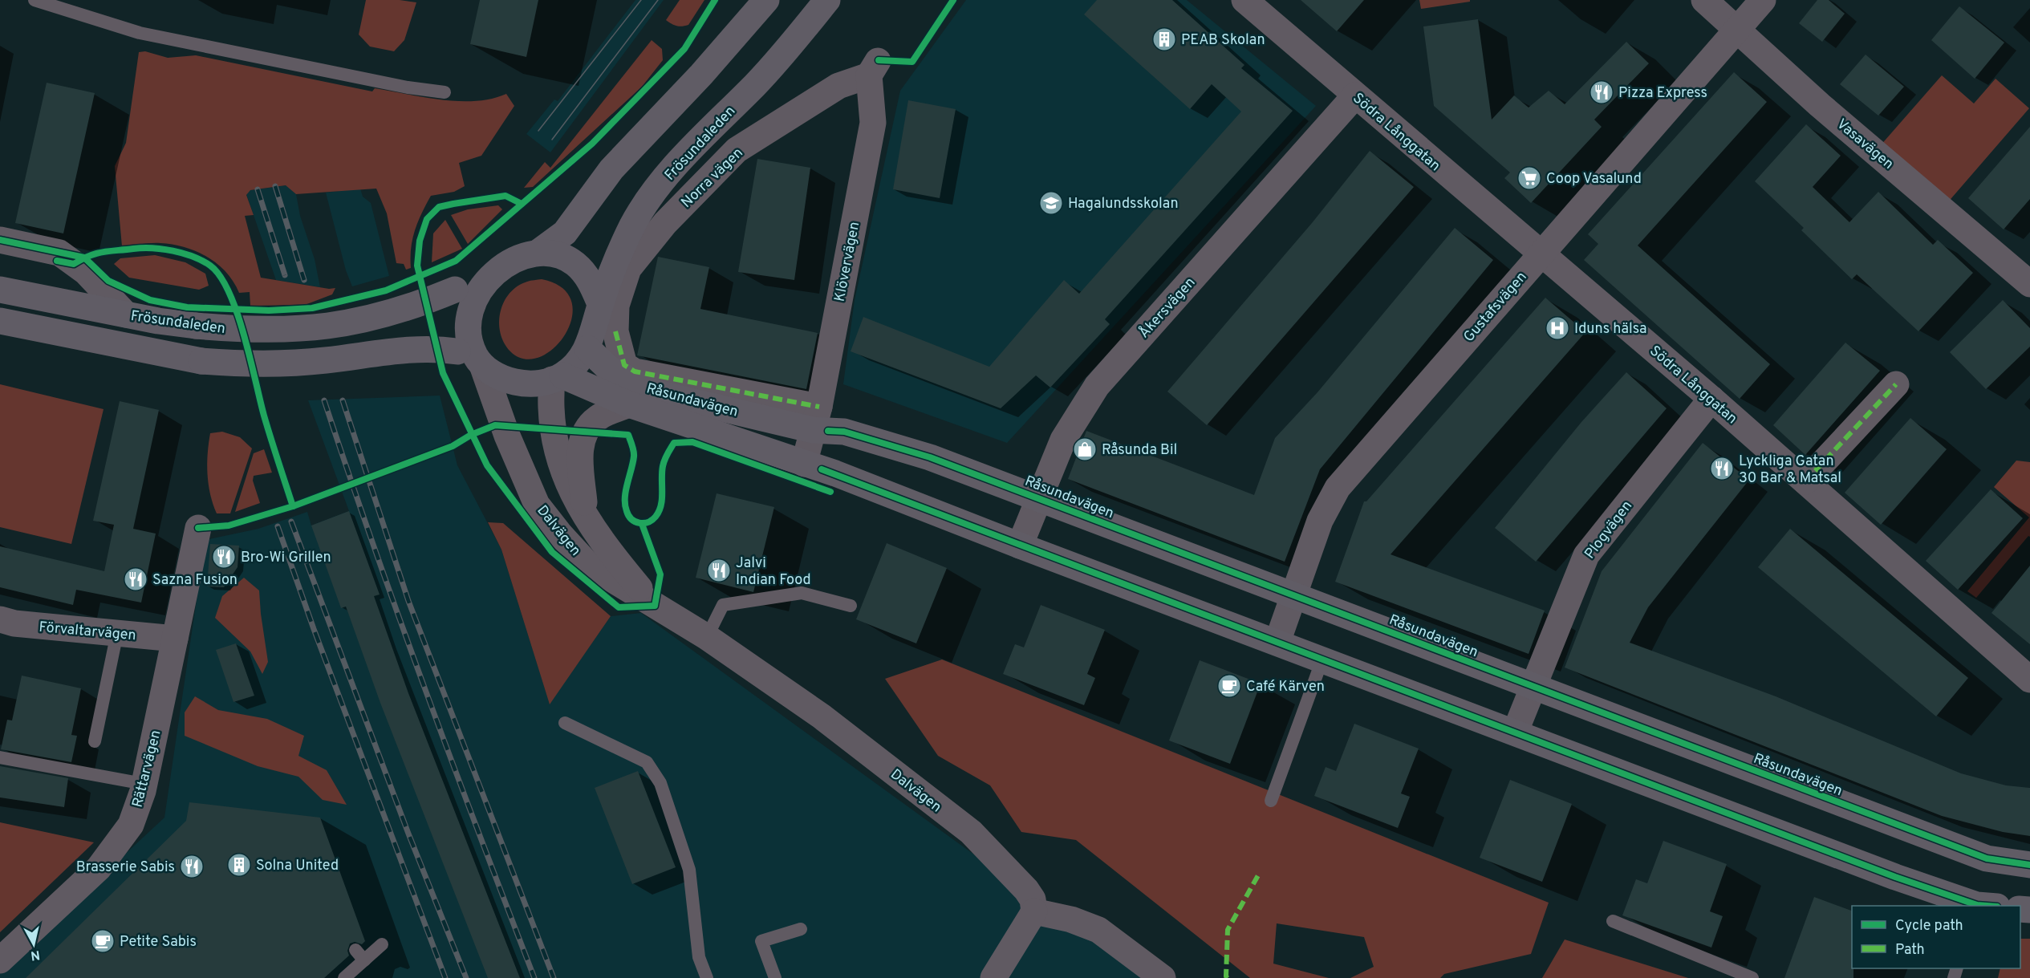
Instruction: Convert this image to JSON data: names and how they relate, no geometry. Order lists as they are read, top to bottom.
{
  "streets": {
    "street": [
      "Södra Långgatan",
      "Frösundaleden",
      "Vasavägen",
      "Norra vägen",
      "Klövervägen",
      "Gustafsvägen",
      "Åkersvägen",
      "Råsundavägen",
      "Plogvägen",
      "Dalvägen",
      "Förvaltarvägen",
      "Rättarvägen"
    ]
  },
  "crossings": [
    ["Södra Långgatan", "Gustafsvägen"],
    ["Södra Långgatan", "Åkersvägen"],
    ["Södra Långgatan", "Plogvägen"],
    ["Frösundaleden", "Råsundavägen"],
    ["Frösundaleden", "Dalvägen"],
    ["Vasavägen", "Gustafsvägen"],
    ["Norra vägen", "Klövervägen"],
    ["Norra vägen", "Råsundavägen"],
    ["Klövervägen", "Råsundavägen"],
    ["Gustafsvägen", "Råsundavägen"],
    ["Åkersvägen", "Råsundavägen"],
    ["Råsundavägen", "Plogvägen"],
    ["Råsundavägen", "Dalvägen"],
    ["Förvaltarvägen", "Rättarvägen"]
  ],
  "places": {
    "building": ["PEAB Skolan", "Solna United"],
    "restaurant": [
      "Pizza Express",
      "Lyckliga Gatan 30 Bar & Matsal",
      "Bro-Wi Grillen",
      "Jalvi Indian Food",
      "Sazna Fusion",
      "Brasserie Sabis"
    ],
    "supermarket": ["Coop Vasalund"],
    "school or university": ["Hagalundsskolan"],
    "hospital": ["Iduns hälsa"],
    "shop": ["Råsunda Bil"],
    "cafe": ["Café Kärven", "Petite Sabis"]
  },
  "legend": ["Cycle path", "Path"],
  "north": "bottom"
}
